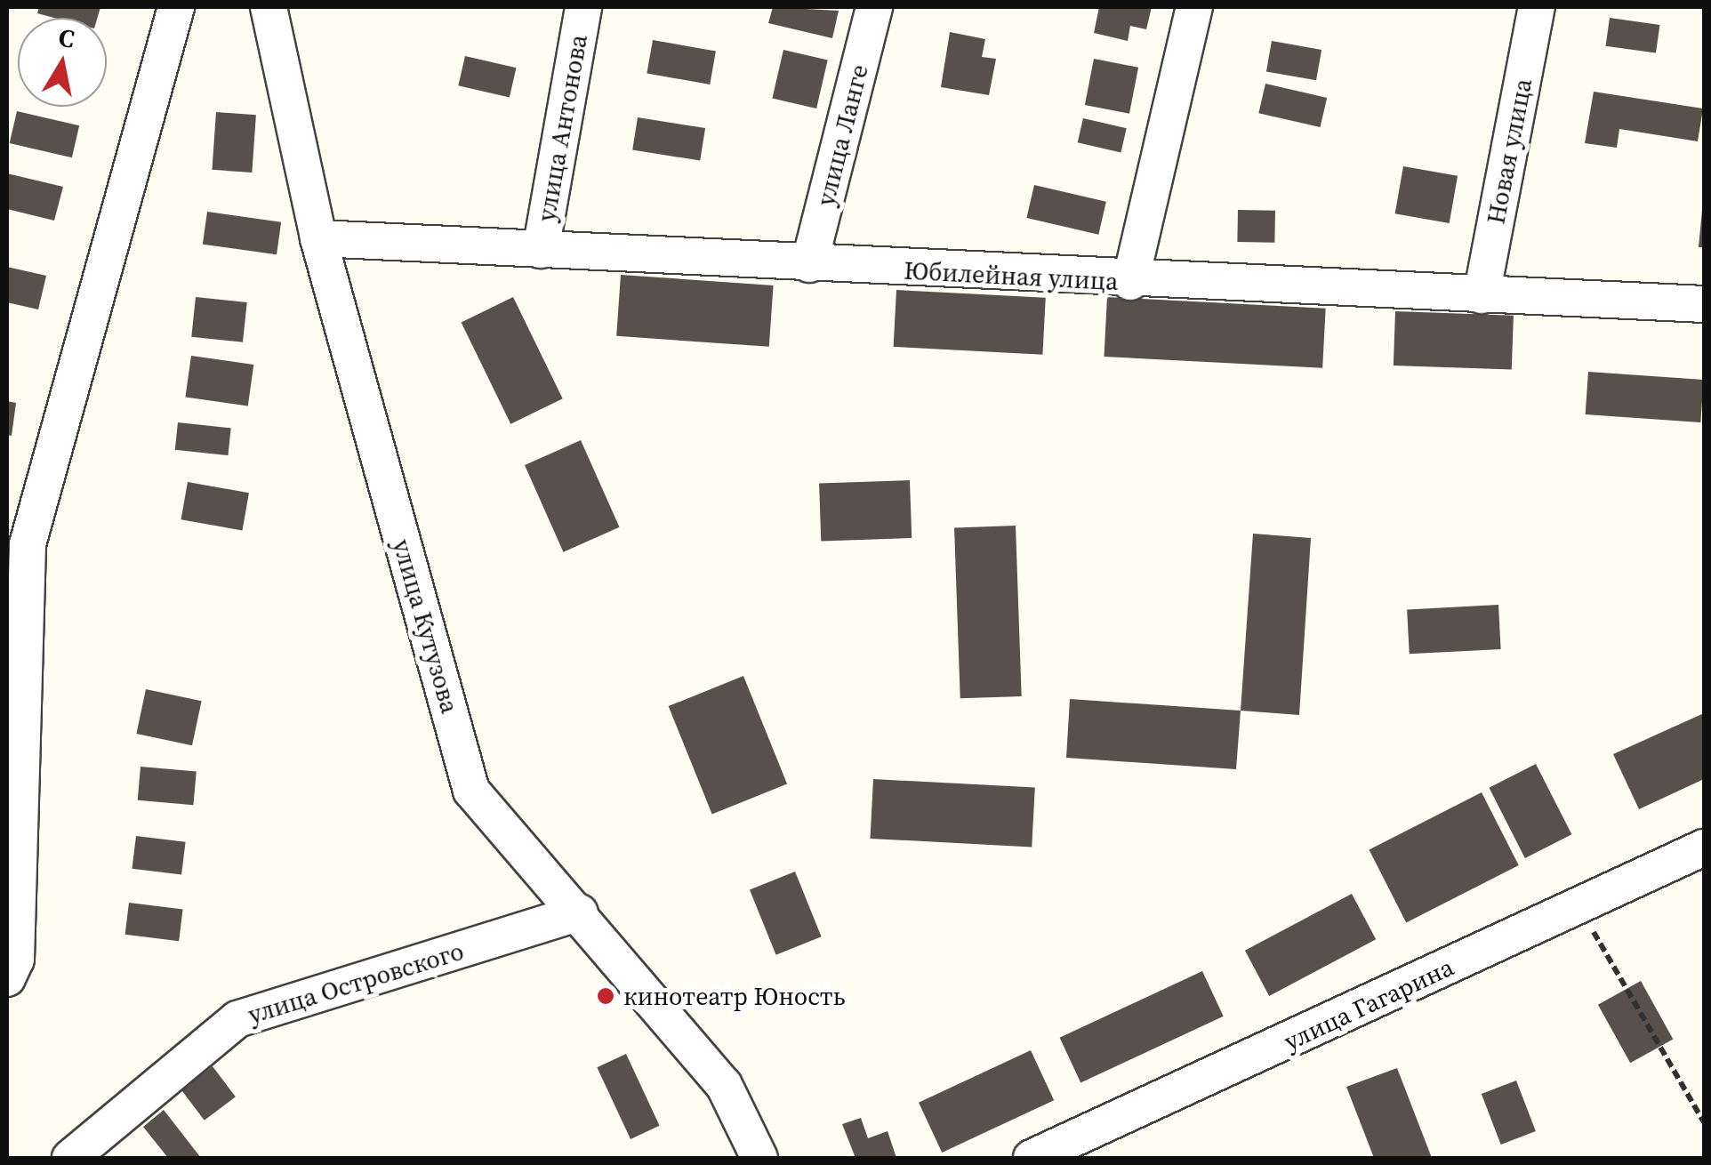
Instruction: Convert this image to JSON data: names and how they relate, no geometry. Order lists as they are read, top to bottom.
{
  "streets": {
    "street": [
      "улица Антонова",
      "улица Ланге",
      "Новая улица",
      "Юбилейная улица",
      "улица Кутузова",
      "улица Островского",
      "улица Гагарина"
    ]
  },
  "crossings": [
    ["улица Антонова", "Юбилейная улица"],
    ["улица Ланге", "Юбилейная улица"],
    ["Новая улица", "Юбилейная улица"],
    ["Юбилейная улица", "улица Кутузова"],
    ["улица Кутузова", "улица Островского"]
  ],
  "places": ["кинотеатр Юность"],
  "north": "top"
}
